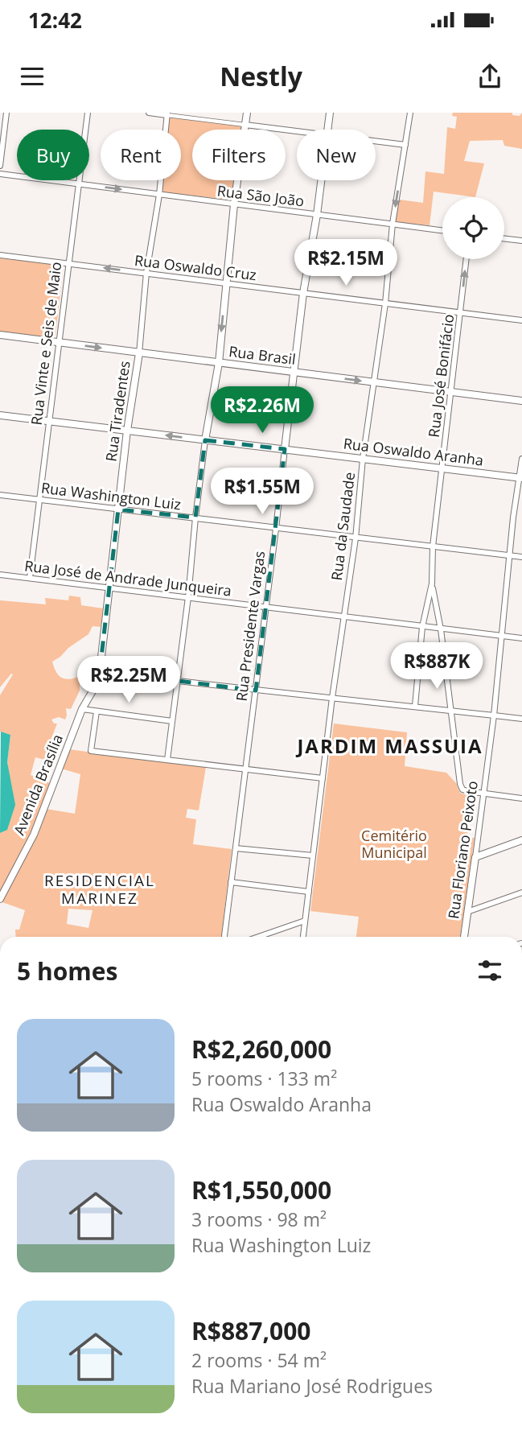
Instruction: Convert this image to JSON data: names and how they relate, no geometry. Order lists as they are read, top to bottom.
{
  "streets": {
    "street": [
      "Rua São João",
      "Rua Oswaldo Cruz",
      "Rua Vinte e Seis de Maio",
      "Rua Brasil",
      "Rua José Bonifácio",
      "Rua Tiradentes",
      "Rua Oswaldo Aranha",
      "Rua Washington Luiz",
      "Rua da Saudade",
      "Rua José de Andrade Junqueira",
      "Rua Presidente Vargas",
      "Avenida Brasília",
      "Rua Floriano Peixoto"
    ]
  },
  "crossings": [
    ["Rua São João", "Rua Vinte e Seis de Maio"],
    ["Rua São João", "Rua Tiradentes"],
    ["Rua São João", "Rua da Saudade"],
    ["Rua São João", "Rua Presidente Vargas"],
    ["Rua Oswaldo Cruz", "Rua Vinte e Seis de Maio"],
    ["Rua Oswaldo Cruz", "Rua José Bonifácio"],
    ["Rua Oswaldo Cruz", "Rua Tiradentes"],
    ["Rua Oswaldo Cruz", "Rua da Saudade"],
    ["Rua Oswaldo Cruz", "Rua Presidente Vargas"],
    ["Rua Vinte e Seis de Maio", "Rua Brasil"],
    ["Rua Vinte e Seis de Maio", "Rua Oswaldo Aranha"],
    ["Rua Vinte e Seis de Maio", "Rua Washington Luiz"],
    ["Rua Vinte e Seis de Maio", "Rua José de Andrade Junqueira"],
    ["Rua Brasil", "Rua José Bonifácio"],
    ["Rua Brasil", "Rua Tiradentes"],
    ["Rua Brasil", "Rua da Saudade"],
    ["Rua Brasil", "Rua Presidente Vargas"],
    ["Rua José Bonifácio", "Rua Oswaldo Aranha"],
    ["Rua José Bonifácio", "Rua Washington Luiz"],
    ["Rua José Bonifácio", "Rua José de Andrade Junqueira"],
    ["Rua Tiradentes", "Rua Oswaldo Aranha"],
    ["Rua Tiradentes", "Rua Washington Luiz"],
    ["Rua Tiradentes", "Rua José de Andrade Junqueira"],
    ["Rua Tiradentes", "Avenida Brasília"],
    ["Rua Oswaldo Aranha", "Rua da Saudade"],
    ["Rua Oswaldo Aranha", "Rua Presidente Vargas"],
    ["Rua Oswaldo Aranha", "Rua Floriano Peixoto"],
    ["Rua Washington Luiz", "Rua da Saudade"],
    ["Rua Washington Luiz", "Rua Presidente Vargas"],
    ["Rua Washington Luiz", "Rua Floriano Peixoto"],
    ["Rua da Saudade", "Rua José de Andrade Junqueira"],
    ["Rua José de Andrade Junqueira", "Rua Presidente Vargas"],
    ["Rua José de Andrade Junqueira", "Rua Floriano Peixoto"]
  ],
  "districts": ["JARDIM MASSUIA", "RESIDENCIAL MARINEZ"],
  "parks": ["Cemitério Municipal"],
  "page": {
    "status": "12:42",
    "header": "Nestly",
    "chip": [
      "Buy",
      "Rent",
      "Filters",
      "New"
    ],
    "price": [
      "R$2.15M",
      "R$2.26M",
      "R$1.55M",
      "R$887K",
      "R$2.25M"
    ],
    "heading": "5 homes",
    "list": [
      {
        "name": "R$2,260,000",
        "note": "5 rooms · 133 m² · Rua Oswaldo Aranha"
      },
      {
        "name": "R$1,550,000",
        "note": "3 rooms · 98 m² · Rua Washington Luiz"
      },
      {
        "name": "R$887,000",
        "note": "2 rooms · 54 m² · Rua Mariano José Rodrigues"
      }
    ]
  }
}
